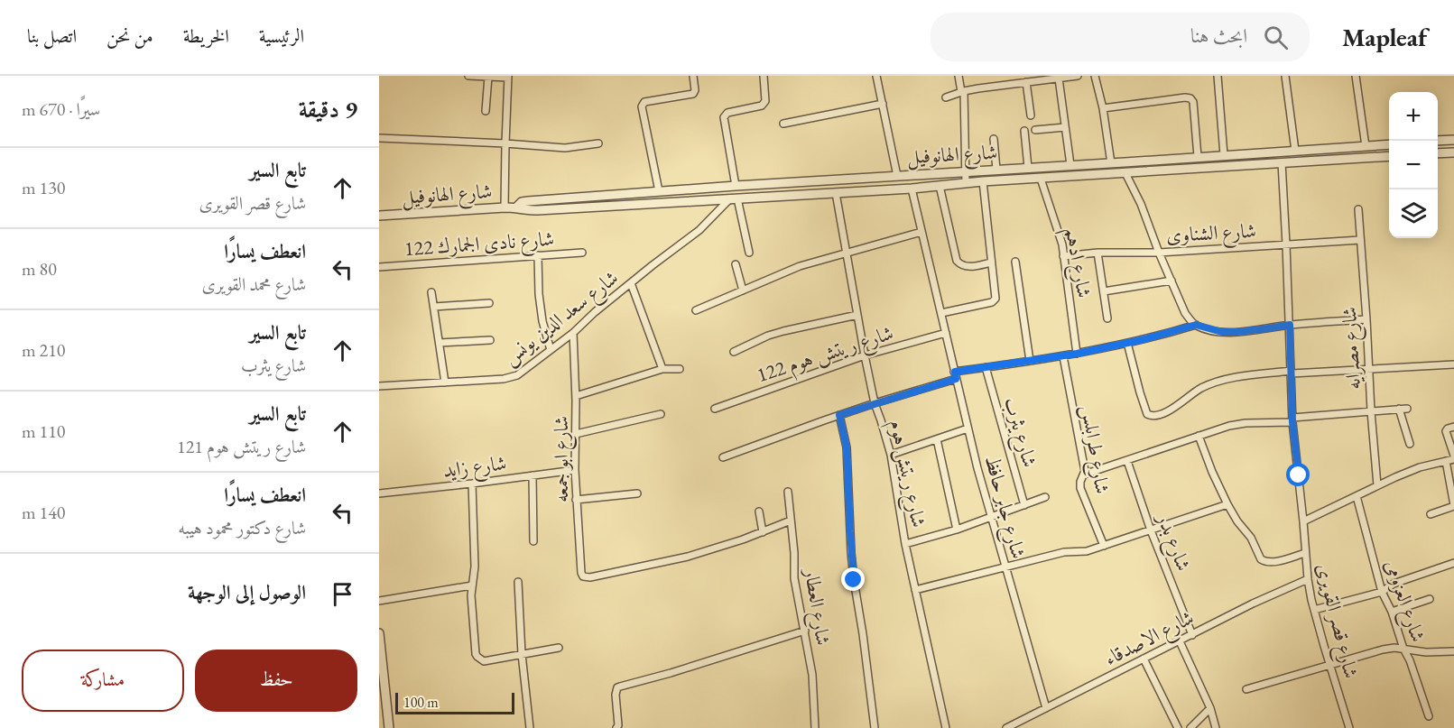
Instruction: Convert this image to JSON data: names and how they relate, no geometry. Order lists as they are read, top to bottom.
{
  "streets": {
    "street": [
      "شارع الهانوفيل",
      "شارع الشناوى",
      "شارع نادى الجمارك 122",
      "شارع ادهم",
      "شارع سعد الدين يونس",
      "شارع مصرايه",
      "شارع ريتش هوم 122",
      "شارع يثرب",
      "شارع طرابلس",
      "شارع ابو جمعه",
      "شارع زايد",
      "شارع ريتش هوم",
      "شارع جابر حافظ",
      "شارع بدر",
      "شارع العزومى",
      "شارع العطار",
      "شارع قصر القويرى",
      "شارع الاصدقاء"
    ]
  },
  "crossings": [
    ["شارع الهانوفيل", "شارع ادهم"],
    ["شارع الهانوفيل", "شارع سعد الدين يونس"],
    ["شارع الهانوفيل", "شارع ريتش هوم"],
    ["شارع الهانوفيل", "شارع جابر حافظ"],
    ["شارع الهانوفيل", "شارع قصر القويرى"],
    ["شارع الشناوى", "شارع ادهم"],
    ["شارع الشناوى", "شارع مصرايه"],
    ["شارع الشناوى", "شارع قصر القويرى"],
    ["شارع سعد الدين يونس", "شارع ابو جمعه"],
    ["شارع ريتش هوم 122", "شارع ريتش هوم"],
    ["شارع ريتش هوم 122", "شارع جابر حافظ"],
    ["شارع ابو جمعه", "شارع زايد"],
    ["شارع جابر حافظ", "شارع الاصدقاء"],
    ["شارع بدر", "شارع الاصدقاء"],
    ["شارع قصر القويرى", "شارع الاصدقاء"]
  ],
  "scale_bar": "100 m",
  "page": {
    "header": "Mapleaf",
    "search": "ابحث هنا",
    "nav": [
      "الرئيسية",
      "الخريطة",
      "من نحن",
      "اتصل بنا"
    ],
    "heading": ["9 دقيقة", "سيرًا · 670 m"],
    "map_buttons": ["+", "−"],
    "list": [
      ["تابع السير", "شارع قصر القويرى", "130 m"],
      ["انعطف يسارًا", "شارع محمد القويرى", "80 m"],
      ["تابع السير", "شارع يثرب", "210 m"],
      ["تابع السير", "شارع ريتش هوم 121", "110 m"],
      ["انعطف يسارًا", "شارع دكتور محمود هيبه", "140 m"],
      "الوصول إلى الوجهة"
    ],
    "buttons": ["حفظ", "مشاركة"],
    "scale": "100 m"
  }
}
